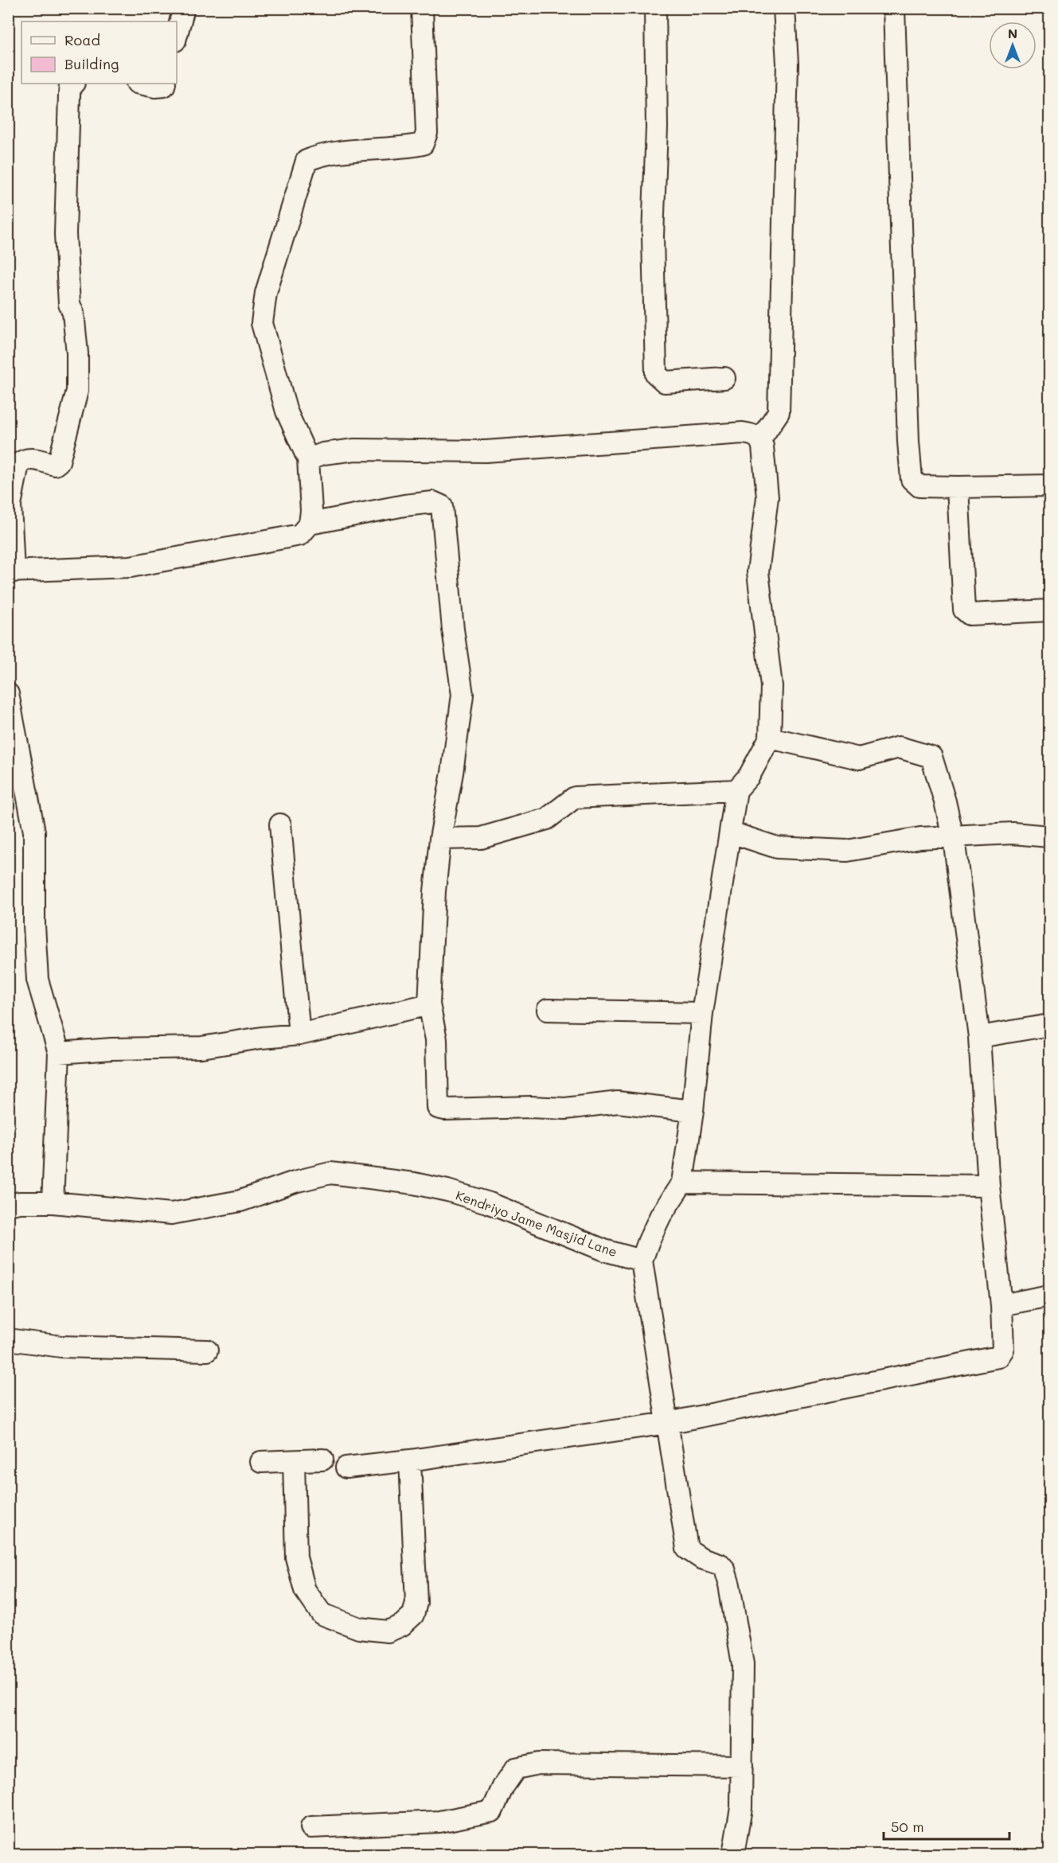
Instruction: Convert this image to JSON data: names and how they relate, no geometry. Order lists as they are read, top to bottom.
{
  "streets": {
    "street": ["Kendriyo Jame Masjid Lane"]
  },
  "legend": ["Road", "Building"],
  "scale_bar": "50 m",
  "north": "top"
}
